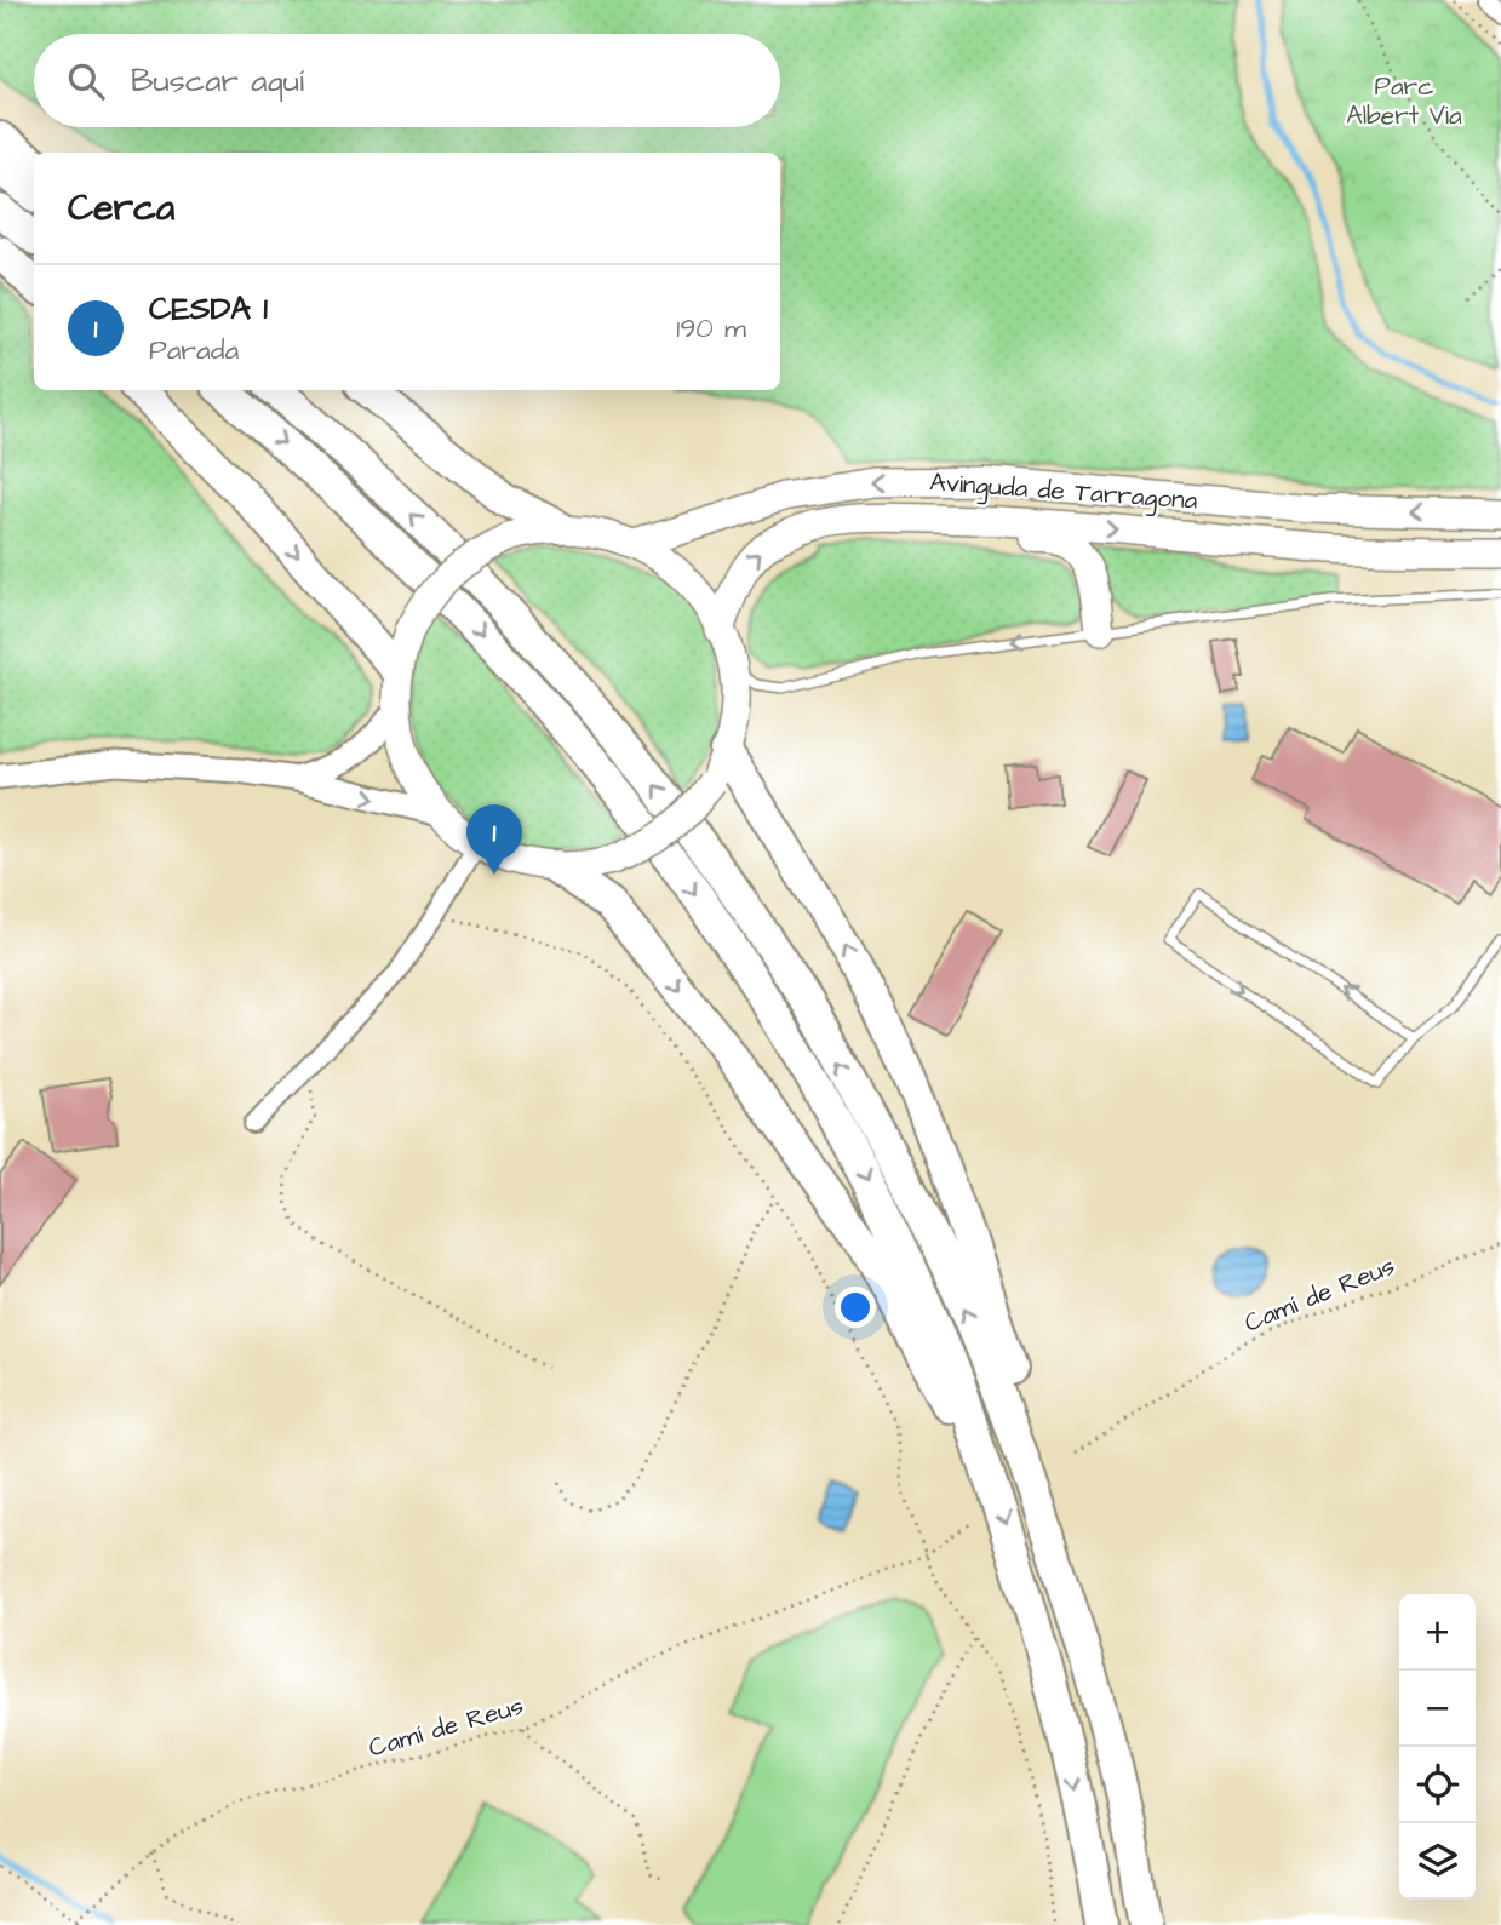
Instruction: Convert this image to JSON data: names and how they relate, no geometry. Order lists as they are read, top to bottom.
{
  "streets": {
    "main road": ["Avinguda de Tarragona"],
    "path": ["Camí de Reus"]
  },
  "parks": ["Parc Albert Via"],
  "page": {
    "search": "Buscar aquí",
    "heading": "Cerca",
    "list": [
      {
        "mark": "1",
        "name": "CESDA 1",
        "note": "Parada",
        "value": "190 m"
      }
    ],
    "pins": "1",
    "map_buttons": ["+", "−"]
  }
}
